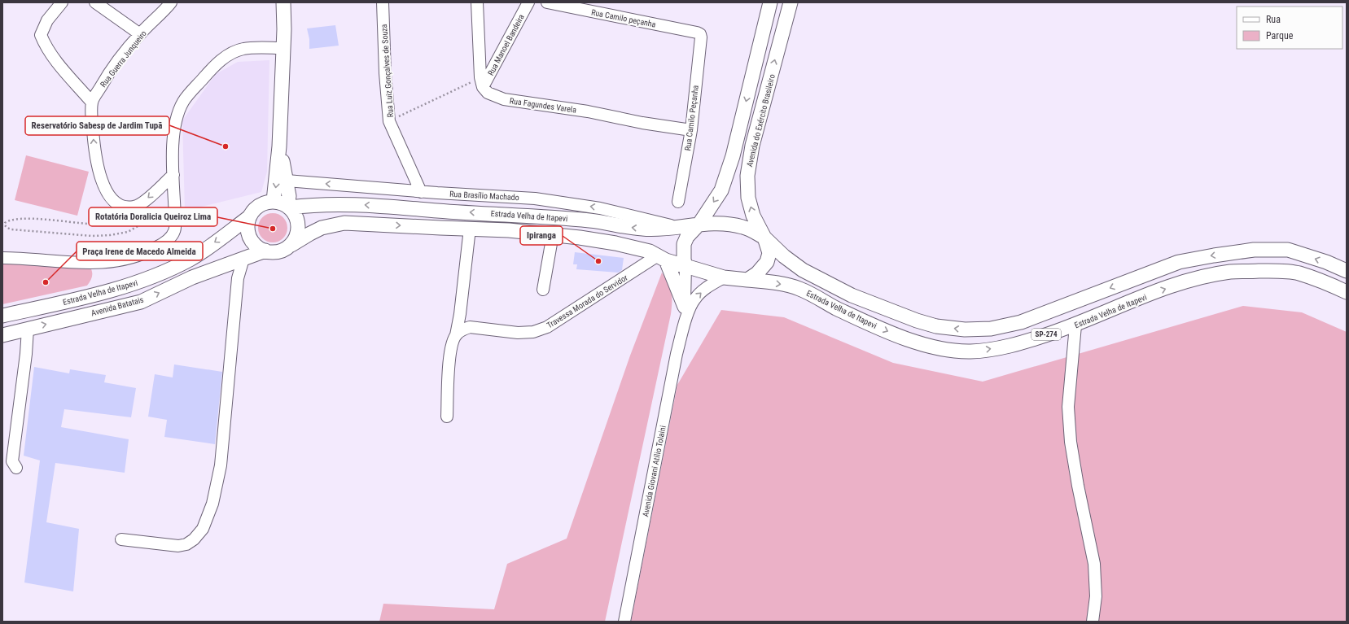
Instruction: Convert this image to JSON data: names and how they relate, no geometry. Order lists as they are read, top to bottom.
{
  "streets": {
    "main road": [
      "Avenida do Exército Brasileiro",
      "Estrada Velha de Itapevi",
      "Avenida Batatais",
      "SP-274"
    ],
    "street": [
      "Rua Camilo peçanha",
      "Rua Manoel Bandeira",
      "Rua Guerra Junqueiro",
      "Rua Luiz Gonçalves de Souza",
      "Rua Fagundes Varela",
      "Rua Camilo Peçanha",
      "Rua Brasílio Machado",
      "Travessa Morada do Servidor",
      "Avenida Giovani Atílio Tolaini"
    ]
  },
  "crossings": [
    ["Rua Camilo peçanha", "Rua Camilo Peçanha"],
    ["Rua Manoel Bandeira", "Rua Fagundes Varela"],
    ["Rua Luiz Gonçalves de Souza", "Rua Brasílio Machado"],
    ["Rua Fagundes Varela", "Rua Camilo Peçanha"],
    ["Avenida do Exército Brasileiro", "Estrada Velha de Itapevi"],
    ["Rua Brasílio Machado", "Estrada Velha de Itapevi"],
    ["Estrada Velha de Itapevi", "Travessa Morada do Servidor"],
    ["Estrada Velha de Itapevi", "Avenida Batatais"]
  ],
  "one_way": ["Rua Brasílio Machado", "Avenida Batatais"],
  "places": [
    "Reservatório Sabesp de Jardim Tupã",
    "Rotatória Doralicia Queiroz Lima",
    "Ipiranga",
    "Praça Irene de Macedo Almeida"
  ],
  "legend": ["Rua", "Parque"]
}
